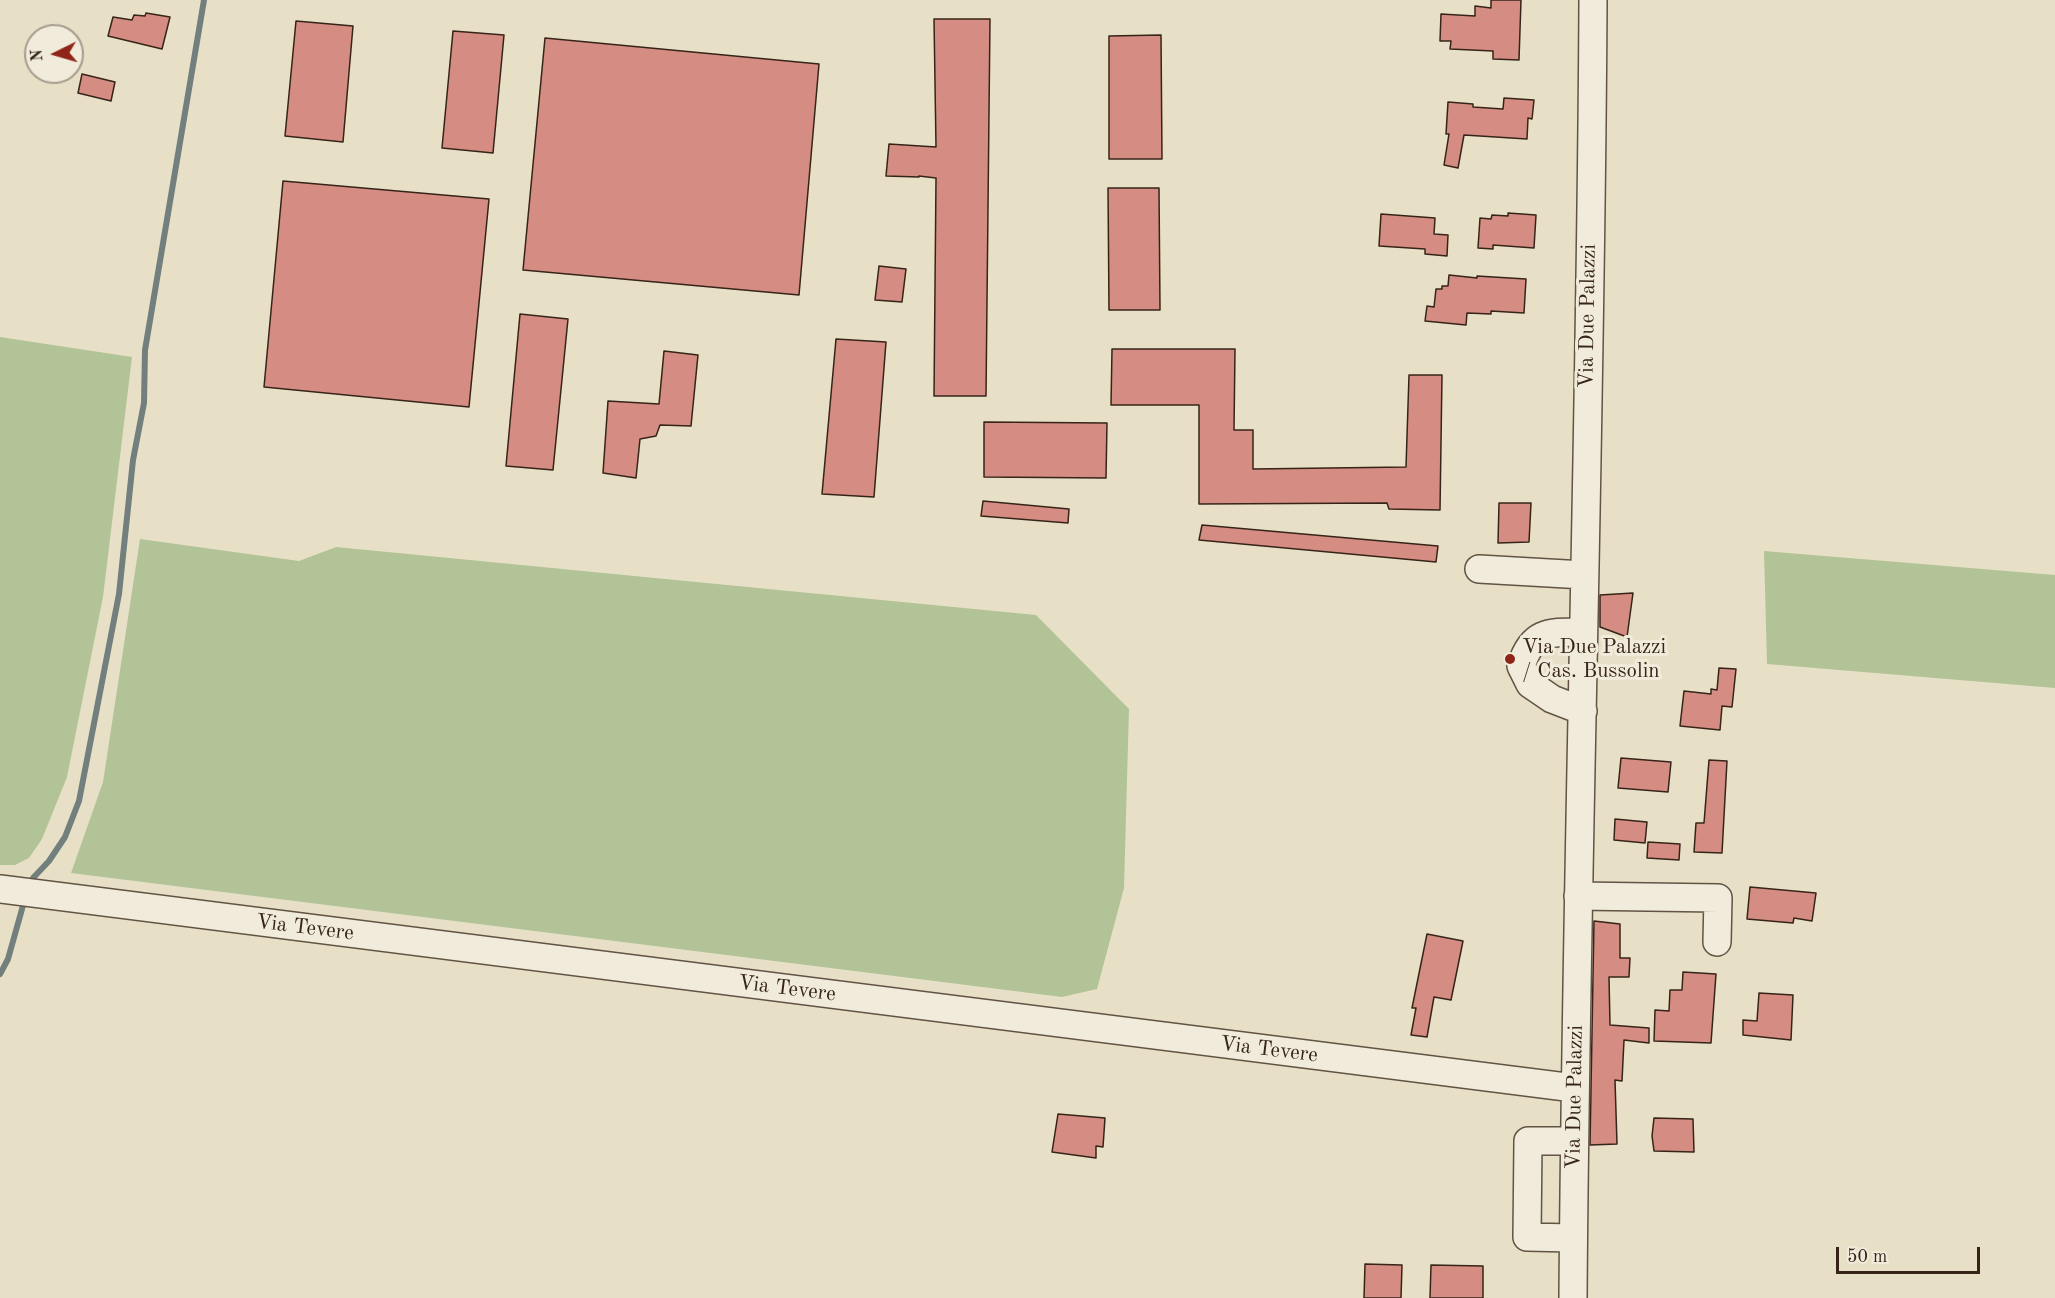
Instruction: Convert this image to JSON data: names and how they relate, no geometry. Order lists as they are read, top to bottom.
{
  "streets": {
    "street": ["Via Due Palazzi", "Via Tevere"]
  },
  "crossings": [
    ["Via Due Palazzi", "Via Tevere"]
  ],
  "places": ["Via Due Palazzi / Cas. Bussolin"],
  "scale_bar": "50 m",
  "north": "left"
}
